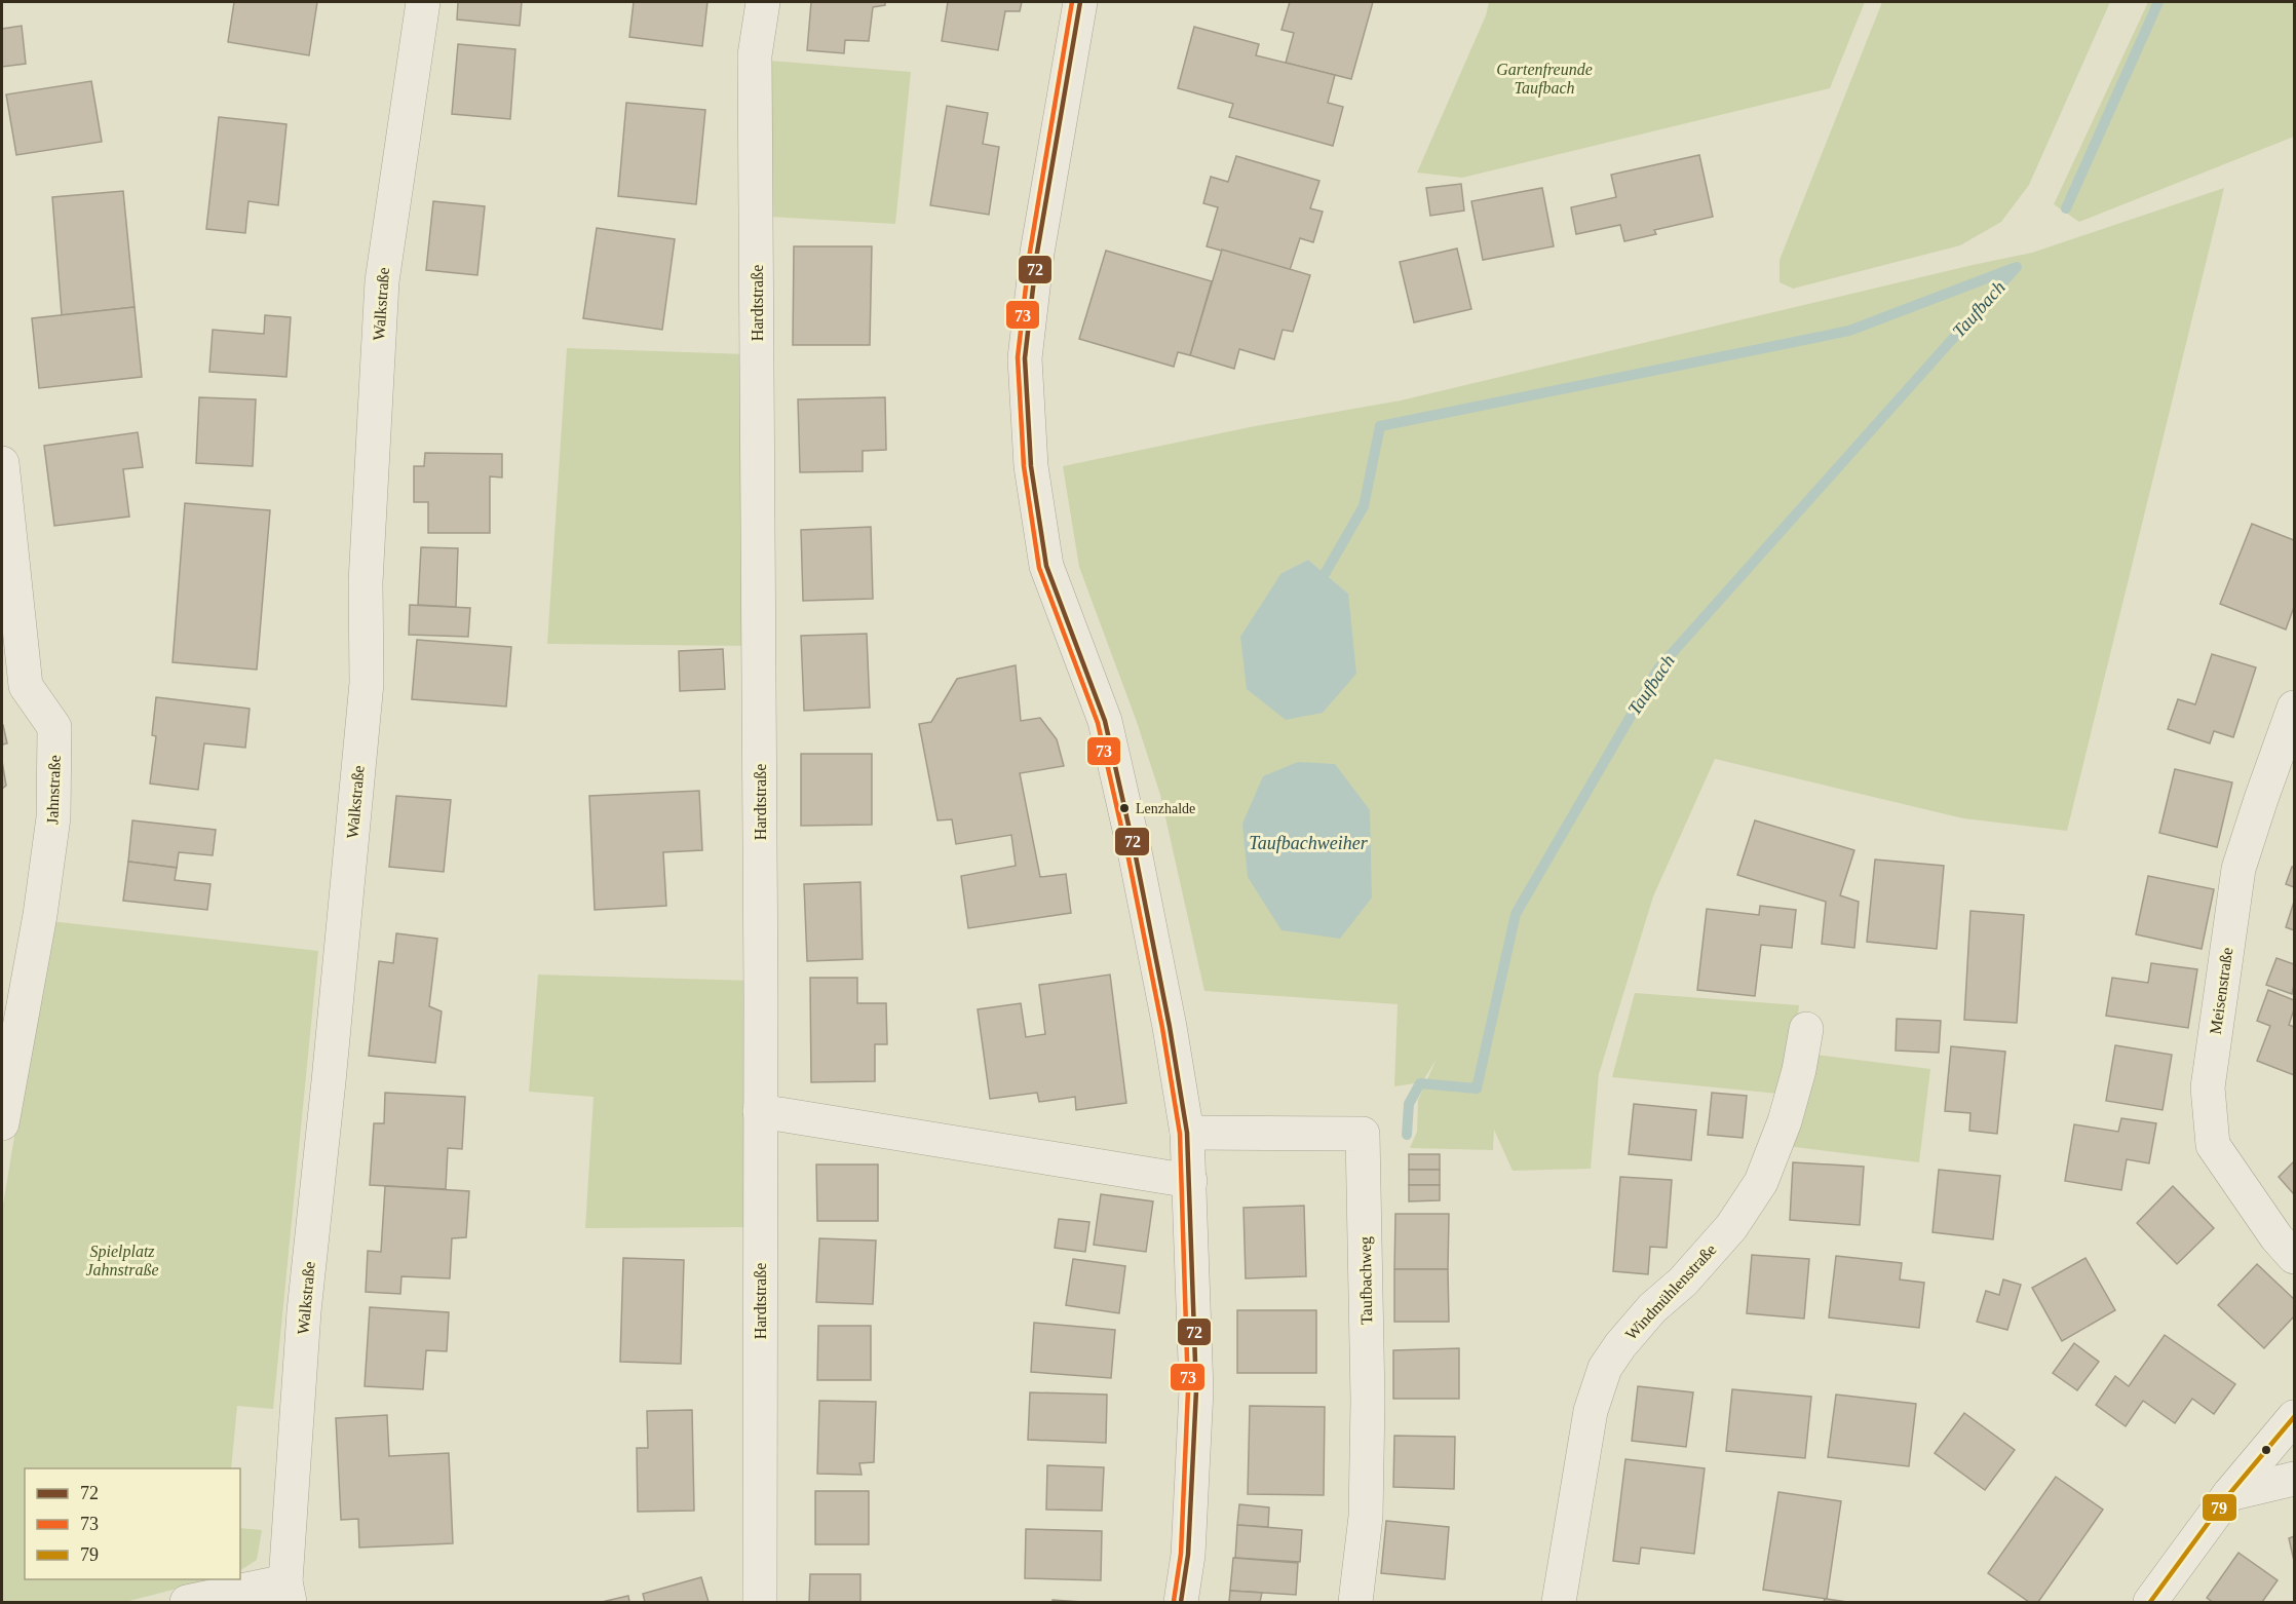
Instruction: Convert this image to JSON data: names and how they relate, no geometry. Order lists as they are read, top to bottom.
{
  "streets": {
    "street": [
      "Hardtstraße",
      "Walkstraße",
      "Jahnstraße",
      "Meisenstraße",
      "Taufbachweg",
      "Windmühlenstraße"
    ]
  },
  "water": ["Taufbach", "Taufbachweiher"],
  "parks": ["Gartenfreunde Taufbach", "Spielplatz Jahnstraße"],
  "places": ["Lenzhalde"],
  "lines": ["transit line 72", "transit line 73", "transit line 79"],
  "legend": ["72", "73", "79"]
}
